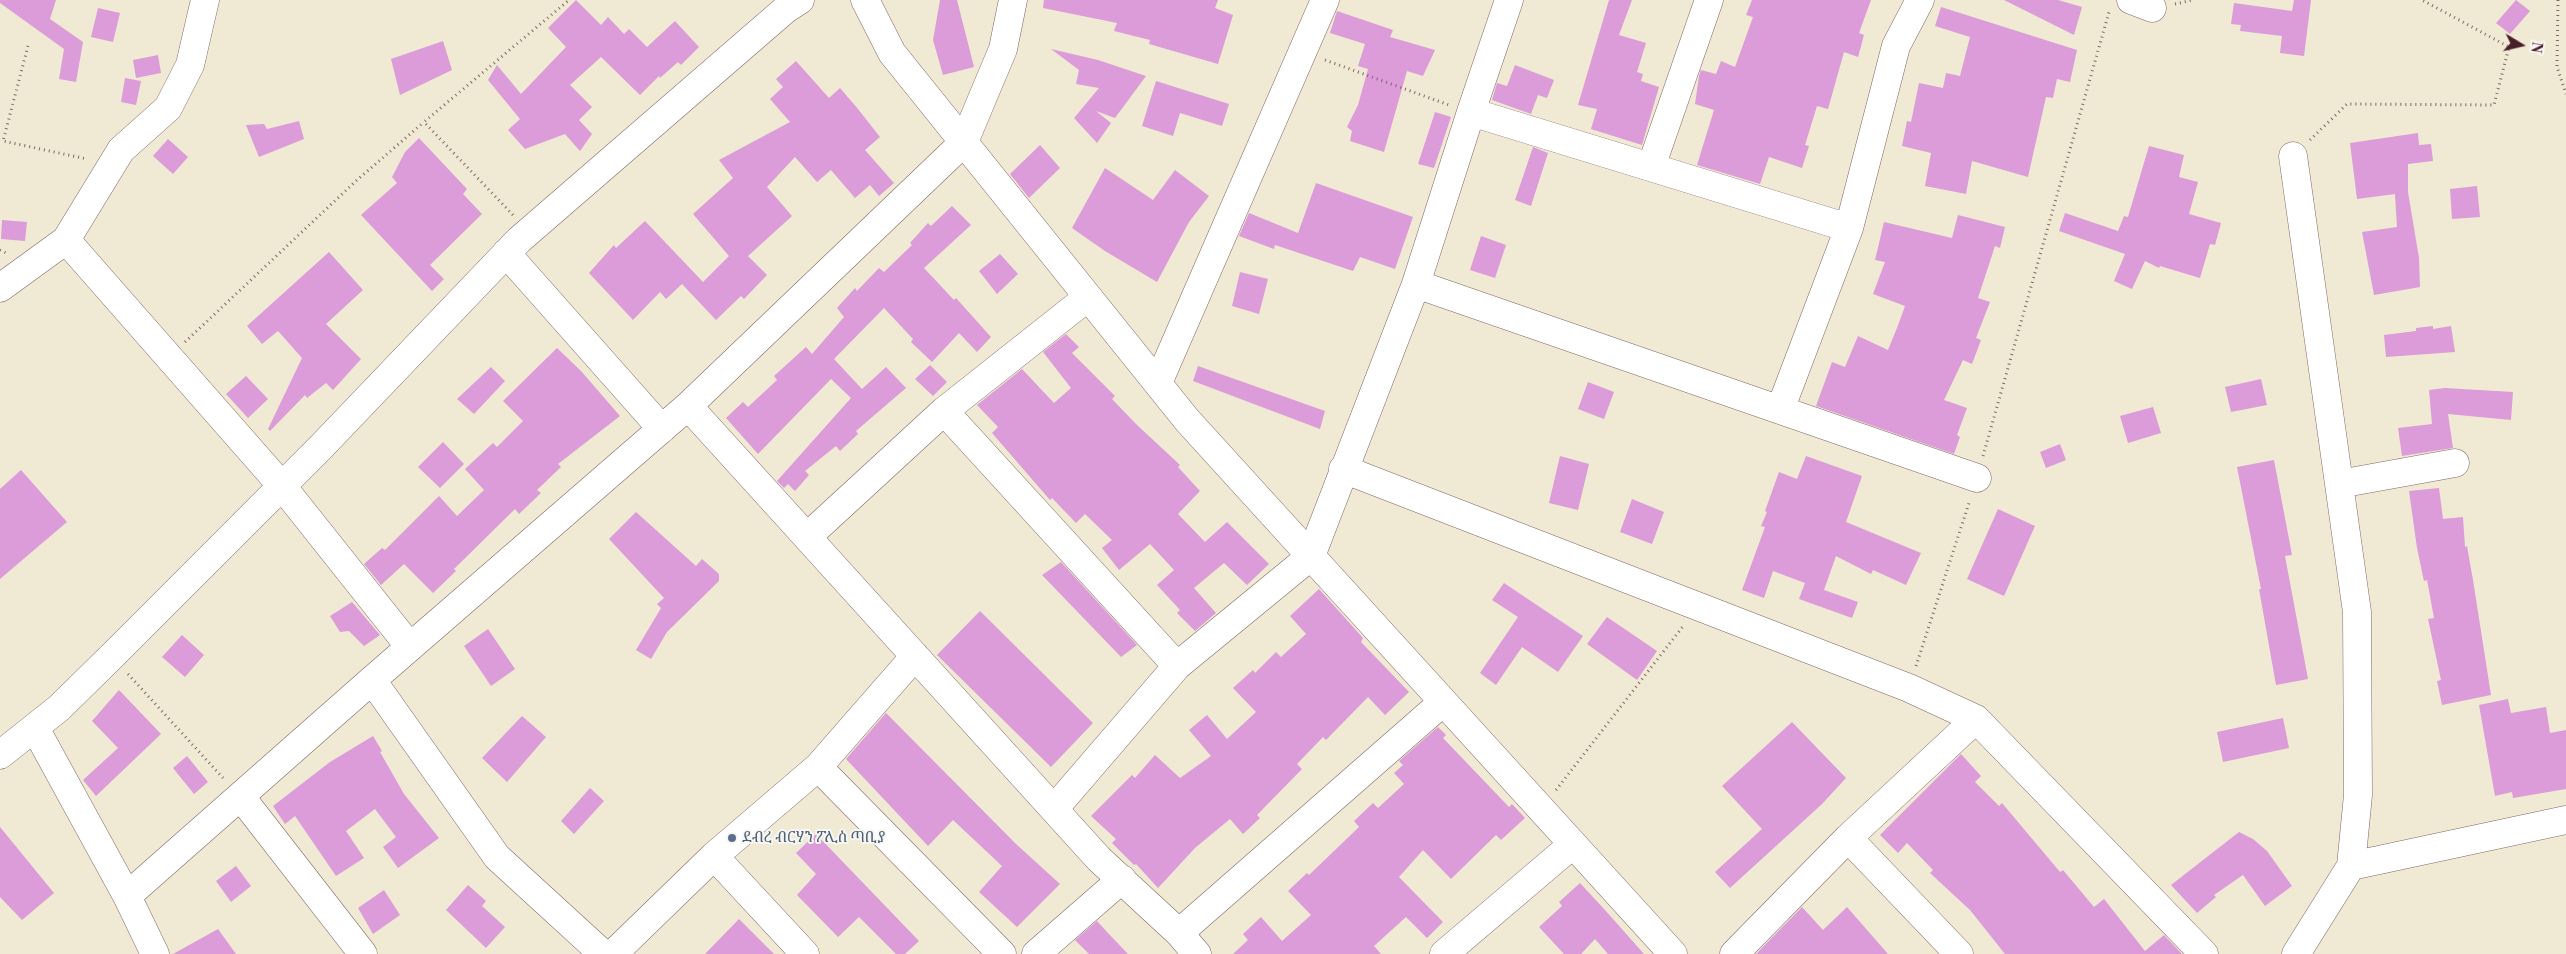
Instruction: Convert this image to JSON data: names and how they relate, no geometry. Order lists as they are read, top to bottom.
{
  "places": ["ደብረ ብርሃን ፖሊስ ጣቢያ"],
  "north": "right"
}
